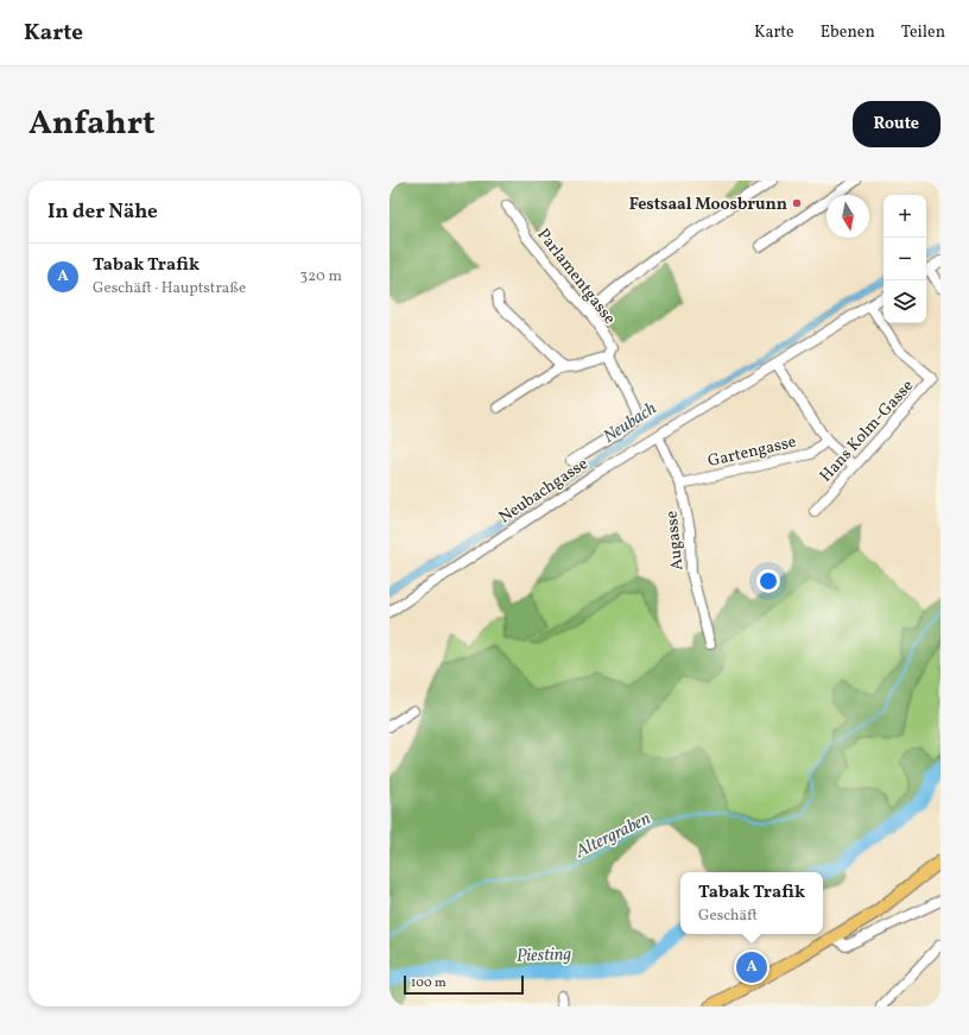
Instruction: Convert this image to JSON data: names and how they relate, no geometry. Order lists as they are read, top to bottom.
{
  "streets": {
    "street": [
      "Parlamentgasse",
      "Hans Kolm-Gasse",
      "Gartengasse",
      "Neubachgasse",
      "Augasse"
    ]
  },
  "crossings": [
    ["Hans Kolm-Gasse", "Neubachgasse"],
    ["Gartengasse", "Augasse"],
    ["Neubachgasse", "Augasse"]
  ],
  "water": ["Neubach", "Altergraben", "Piesting"],
  "places": ["Festsaal Moosbrunn"],
  "scale_bar": "100 m",
  "north": "bottom",
  "page": {
    "header": "Karte",
    "nav": ["Karte", "Ebenen", "Teilen"],
    "title": "Anfahrt",
    "buttons": "Route",
    "heading": "In der Nähe",
    "map_buttons": ["+", "−"],
    "list": [
      {
        "mark": "A",
        "name": "Tabak Trafik",
        "note": "Geschäft · Hauptstraße",
        "value": "320 m"
      }
    ],
    "popup": ["Tabak Trafik", "Geschäft"],
    "pins": "A",
    "scale": "100 m"
  }
}
